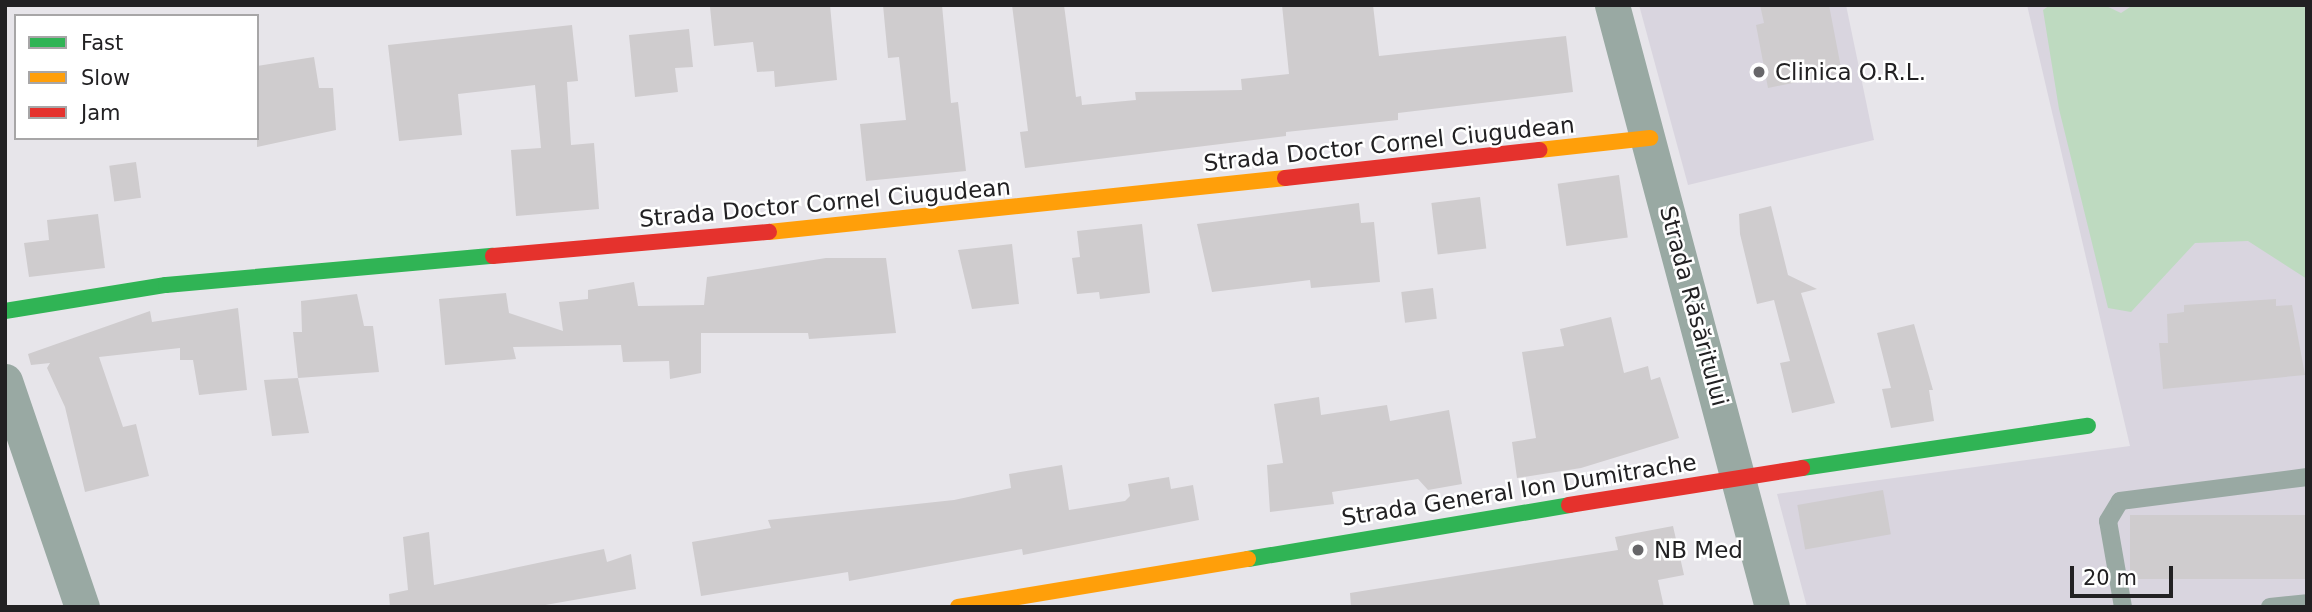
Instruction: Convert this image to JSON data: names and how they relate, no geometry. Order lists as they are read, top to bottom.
{
  "streets": {
    "street": ["Strada Doctor Cornel Ciugudean", "Strada Răsăritului", "Strada General Ion Dumitrache"]
  },
  "crossings": [
    ["Strada Doctor Cornel Ciugudean", "Strada Răsăritului"],
    ["Strada Răsăritului", "Strada General Ion Dumitrache"]
  ],
  "places": ["Clinica O.R.L.", "NB Med"],
  "legend": ["Fast", "Slow", "Jam"],
  "scale_bar": "20 m"
}
